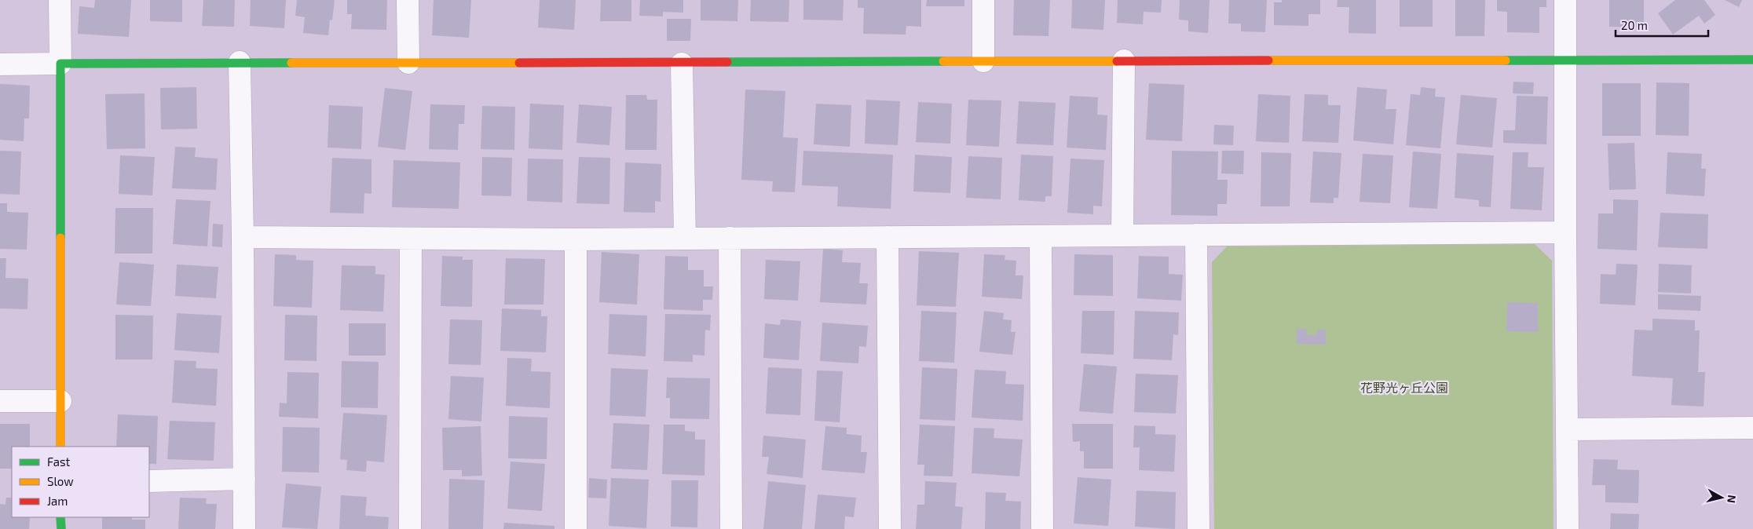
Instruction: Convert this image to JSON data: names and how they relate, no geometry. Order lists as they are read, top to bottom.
{
  "parks": ["花野光ヶ丘公園"],
  "legend": ["Fast", "Slow", "Jam"],
  "scale_bar": "20 m",
  "north": "right"
}
